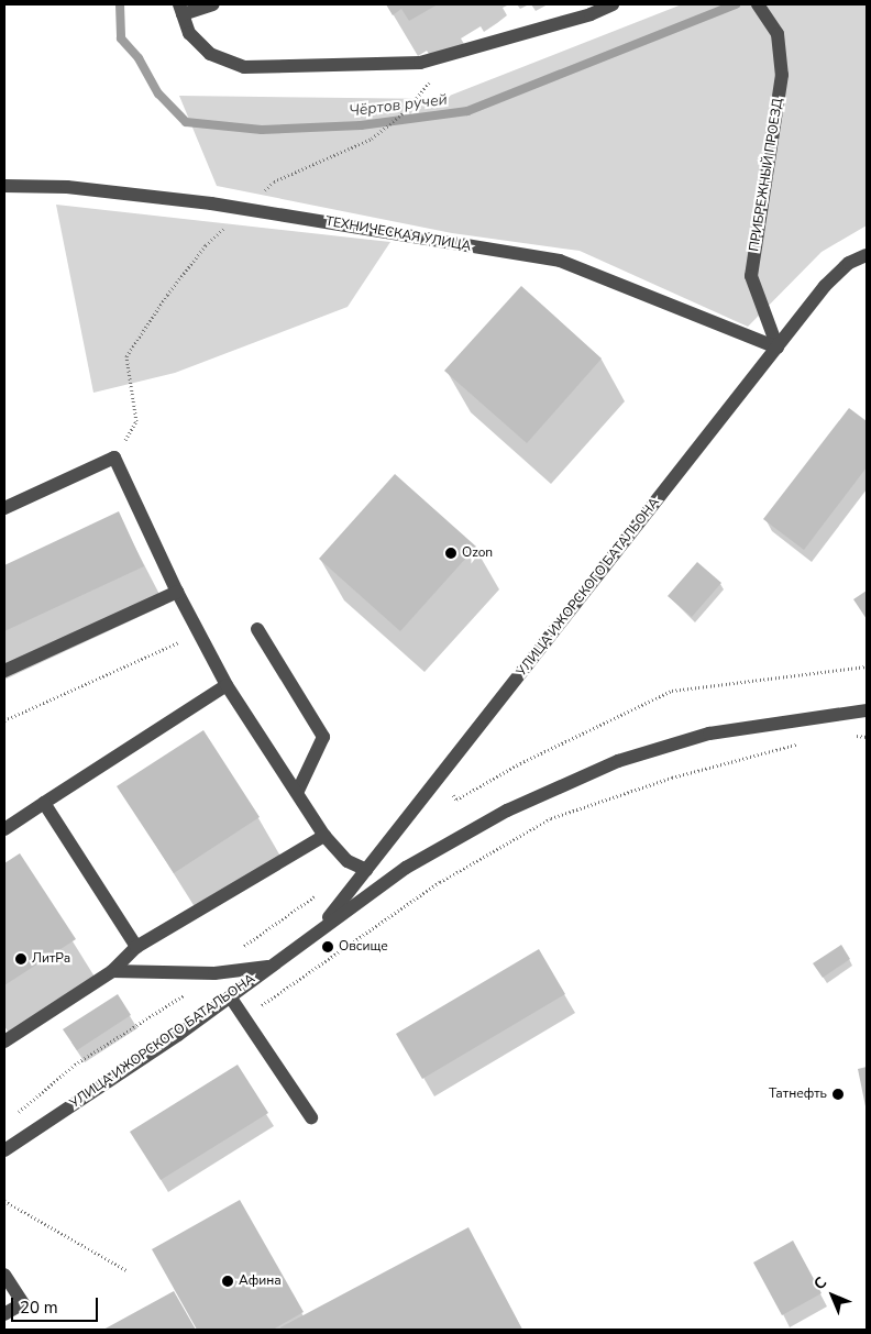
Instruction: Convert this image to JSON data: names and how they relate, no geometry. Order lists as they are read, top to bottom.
{
  "streets": {
    "street": ["ПРИБРЕЖНЫЙ ПРОЕЗД", "ТЕХНИЧЕСКАЯ УЛИЦА", "УЛИЦА ИЖОРСКОГО БАТАЛЬОНА"]
  },
  "crossings": [
    ["ПРИБРЕЖНЫЙ ПРОЕЗД", "ТЕХНИЧЕСКАЯ УЛИЦА"],
    ["ПРИБРЕЖНЫЙ ПРОЕЗД", "УЛИЦА ИЖОРСКОГО БАТАЛЬОНА"],
    ["ТЕХНИЧЕСКАЯ УЛИЦА", "УЛИЦА ИЖОРСКОГО БАТАЛЬОНА"]
  ],
  "water": ["Чёртов ручей"],
  "places": [
    "Ozon",
    "Овсище",
    "ЛитРа",
    "Татнефть",
    "Афина"
  ],
  "scale_bar": "20 m",
  "north": "top left"
}
